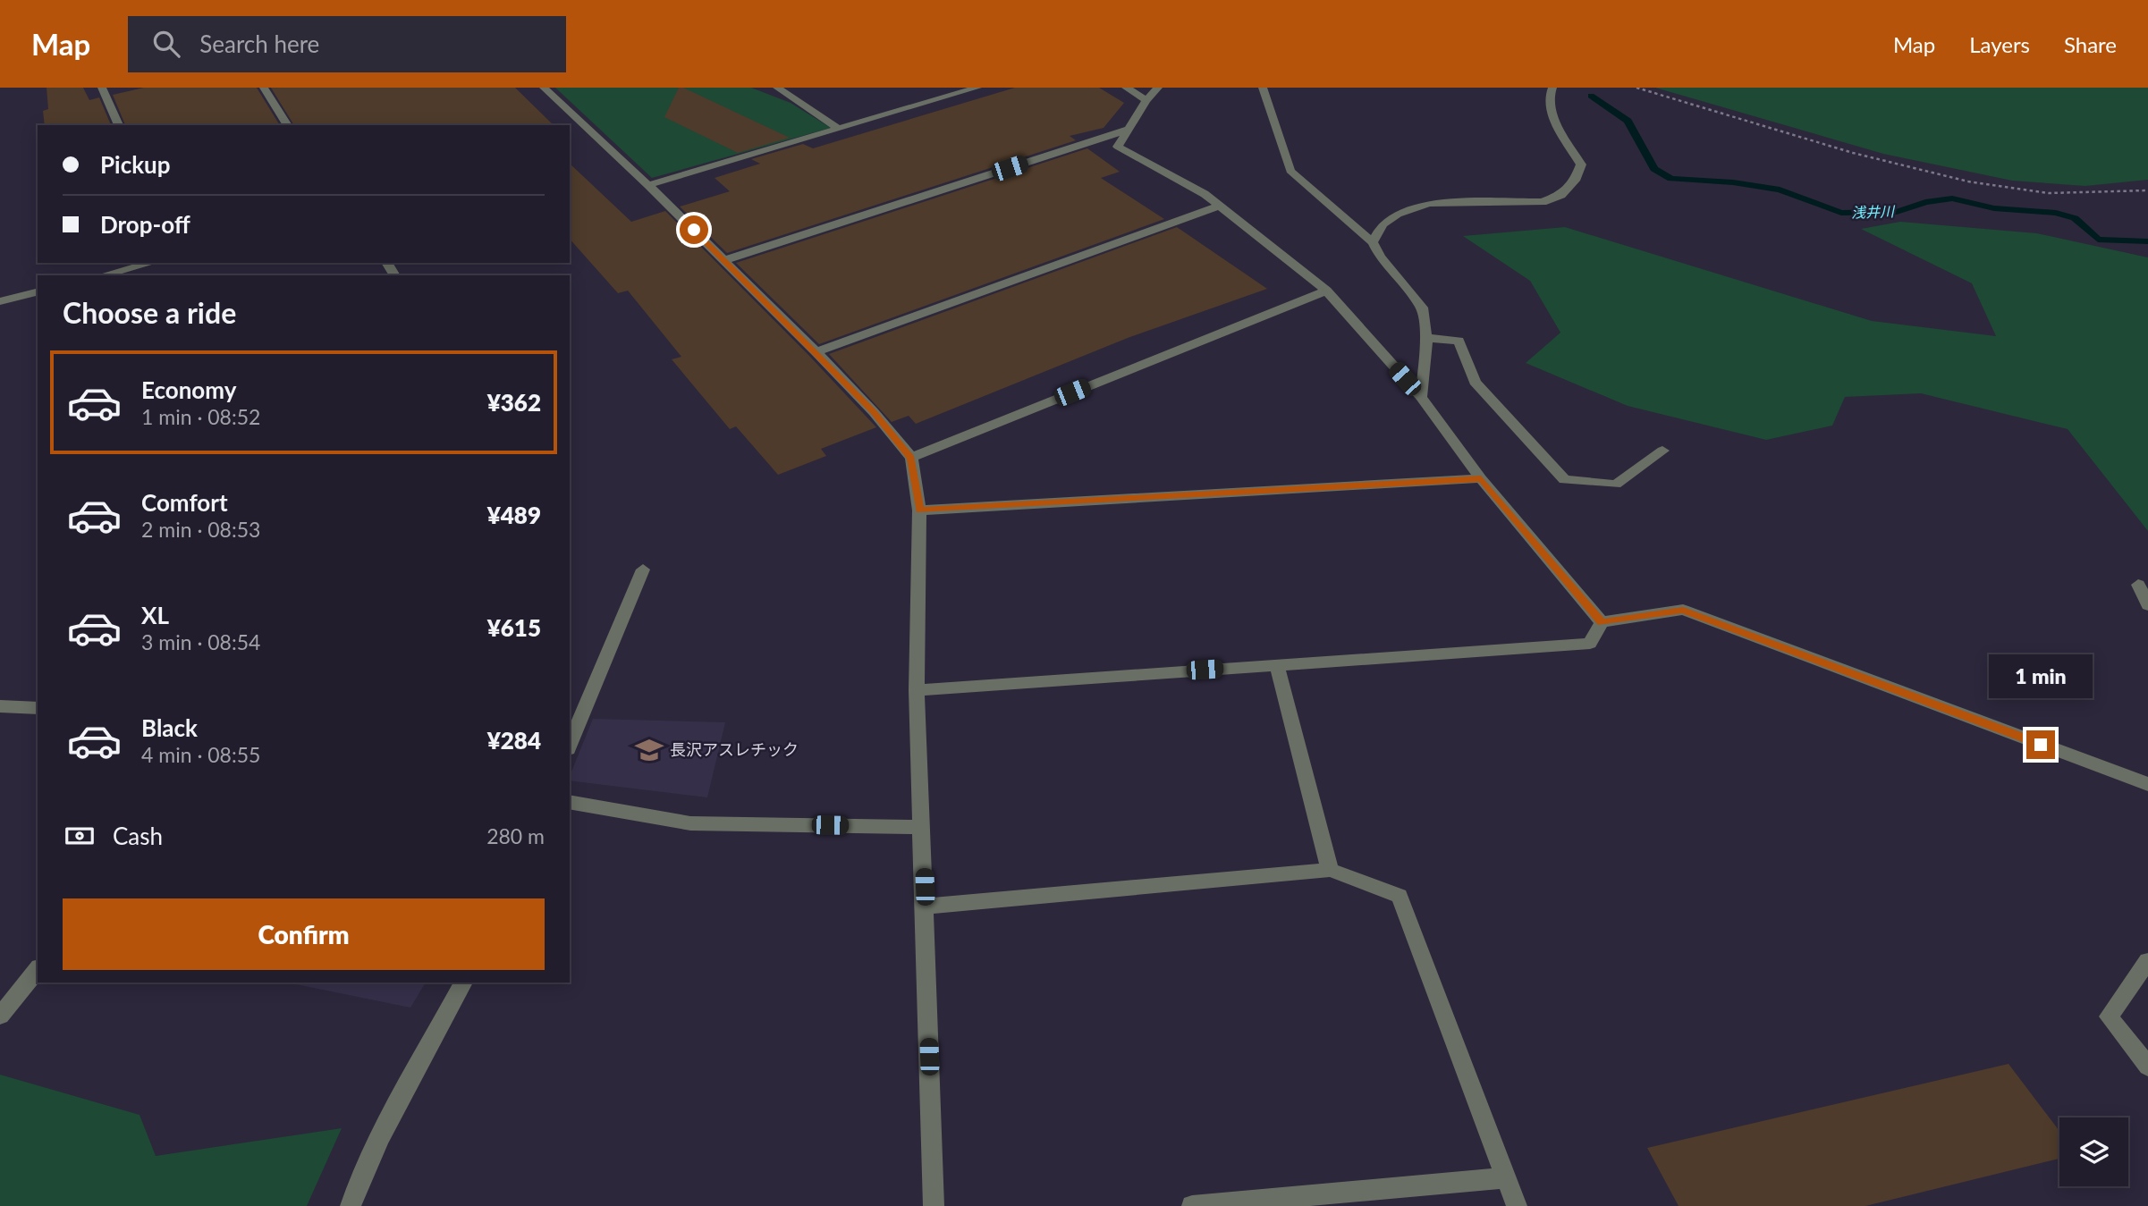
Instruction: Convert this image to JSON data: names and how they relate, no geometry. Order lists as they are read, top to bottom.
{
  "water": ["浅井川"],
  "places": {
    "school or university": ["長沢アスレチック"]
  },
  "page": {
    "header": "Map",
    "search": "Search here",
    "nav": ["Map", "Layers", "Share"],
    "banner": ["Pickup", "Drop-off"],
    "heading": "Choose a ride",
    "list": [
      {
        "name": "Economy",
        "note": "1 min · 08:52",
        "value": "¥362"
      },
      {
        "name": "Comfort",
        "note": "2 min · 08:53",
        "value": "¥489"
      },
      {
        "name": "XL",
        "note": "3 min · 08:54",
        "value": "¥615"
      },
      {
        "name": "Black",
        "note": "4 min · 08:55",
        "value": "¥284"
      }
    ],
    "bubble": "1 min",
    "pay": ["Cash", "280 m"],
    "buttons": "Confirm"
  }
}
